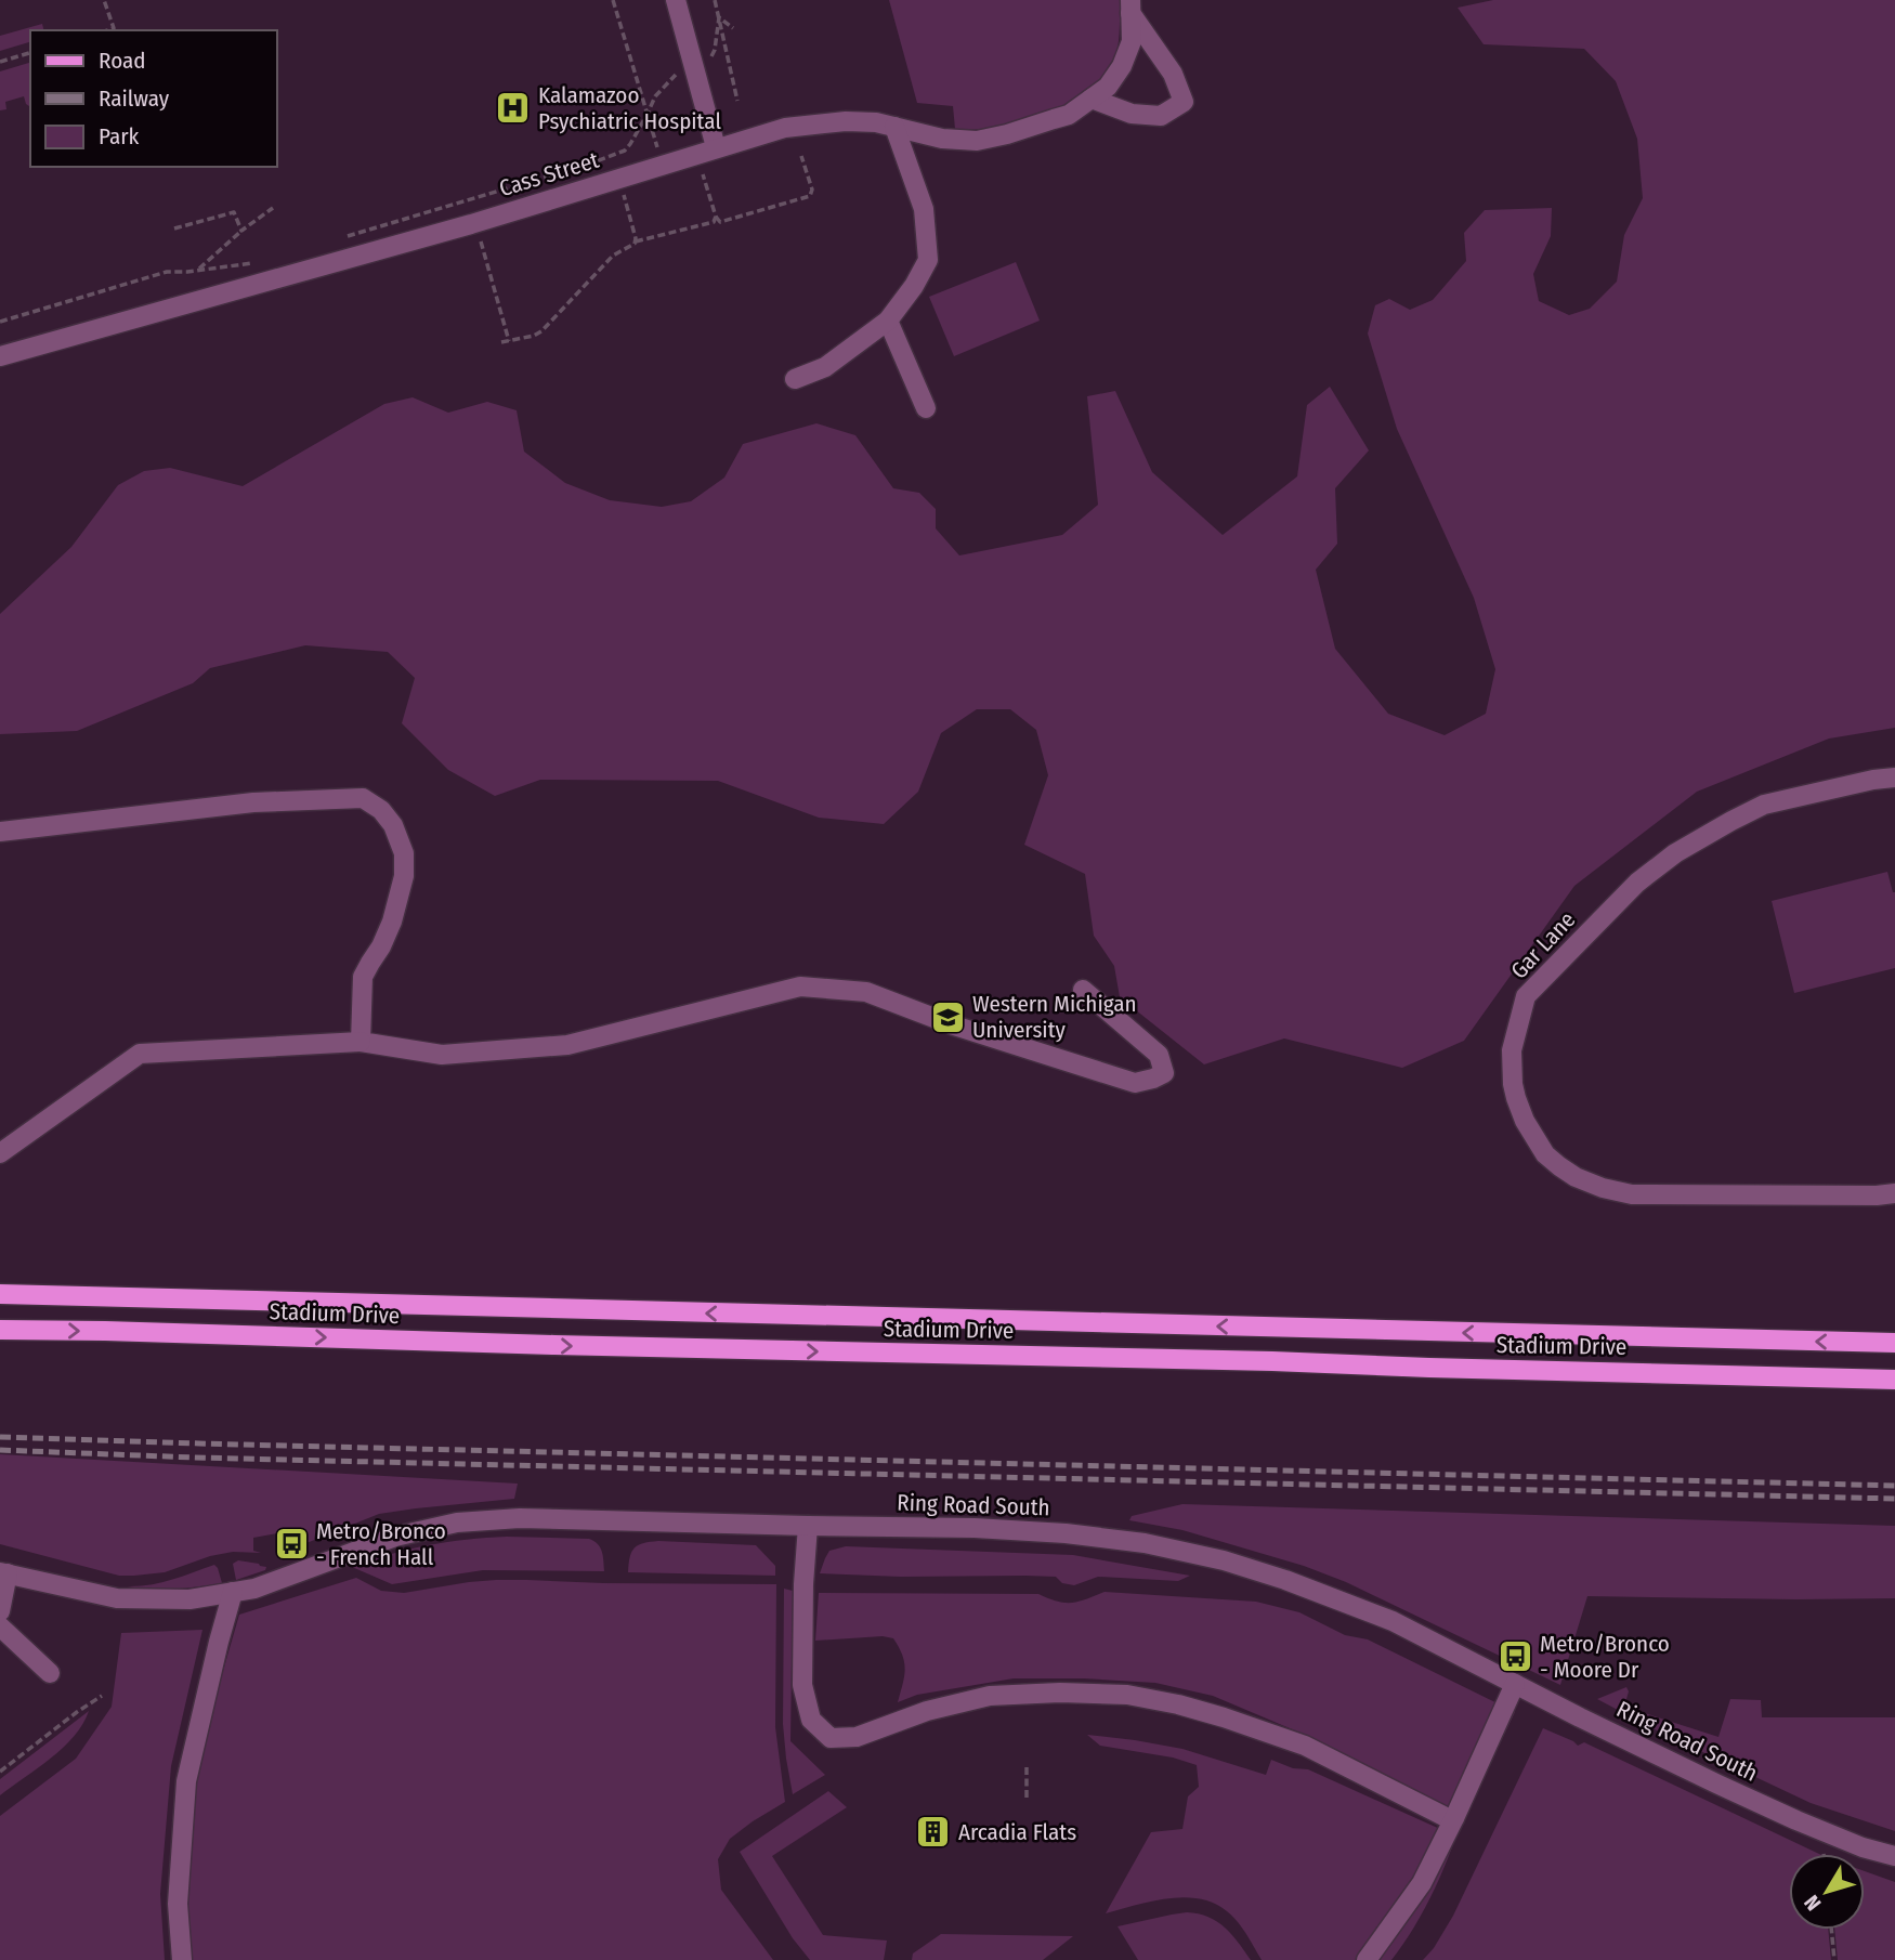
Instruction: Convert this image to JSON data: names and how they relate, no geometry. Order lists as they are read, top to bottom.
{
  "streets": {
    "main road": ["Stadium Drive"],
    "street": ["Cass Street", "Gar Lane", "Ring Road South"]
  },
  "places": {
    "hospital": ["Kalamazoo Psychiatric Hospital"],
    "school or university": ["Western Michigan University"],
    "bus stop": ["Metro/Bronco - French Hall", "Metro/Bronco - Moore Dr"],
    "building": ["Arcadia Flats"]
  },
  "legend": ["Road", "Railway", "Park"],
  "north": "bottom left"
}
